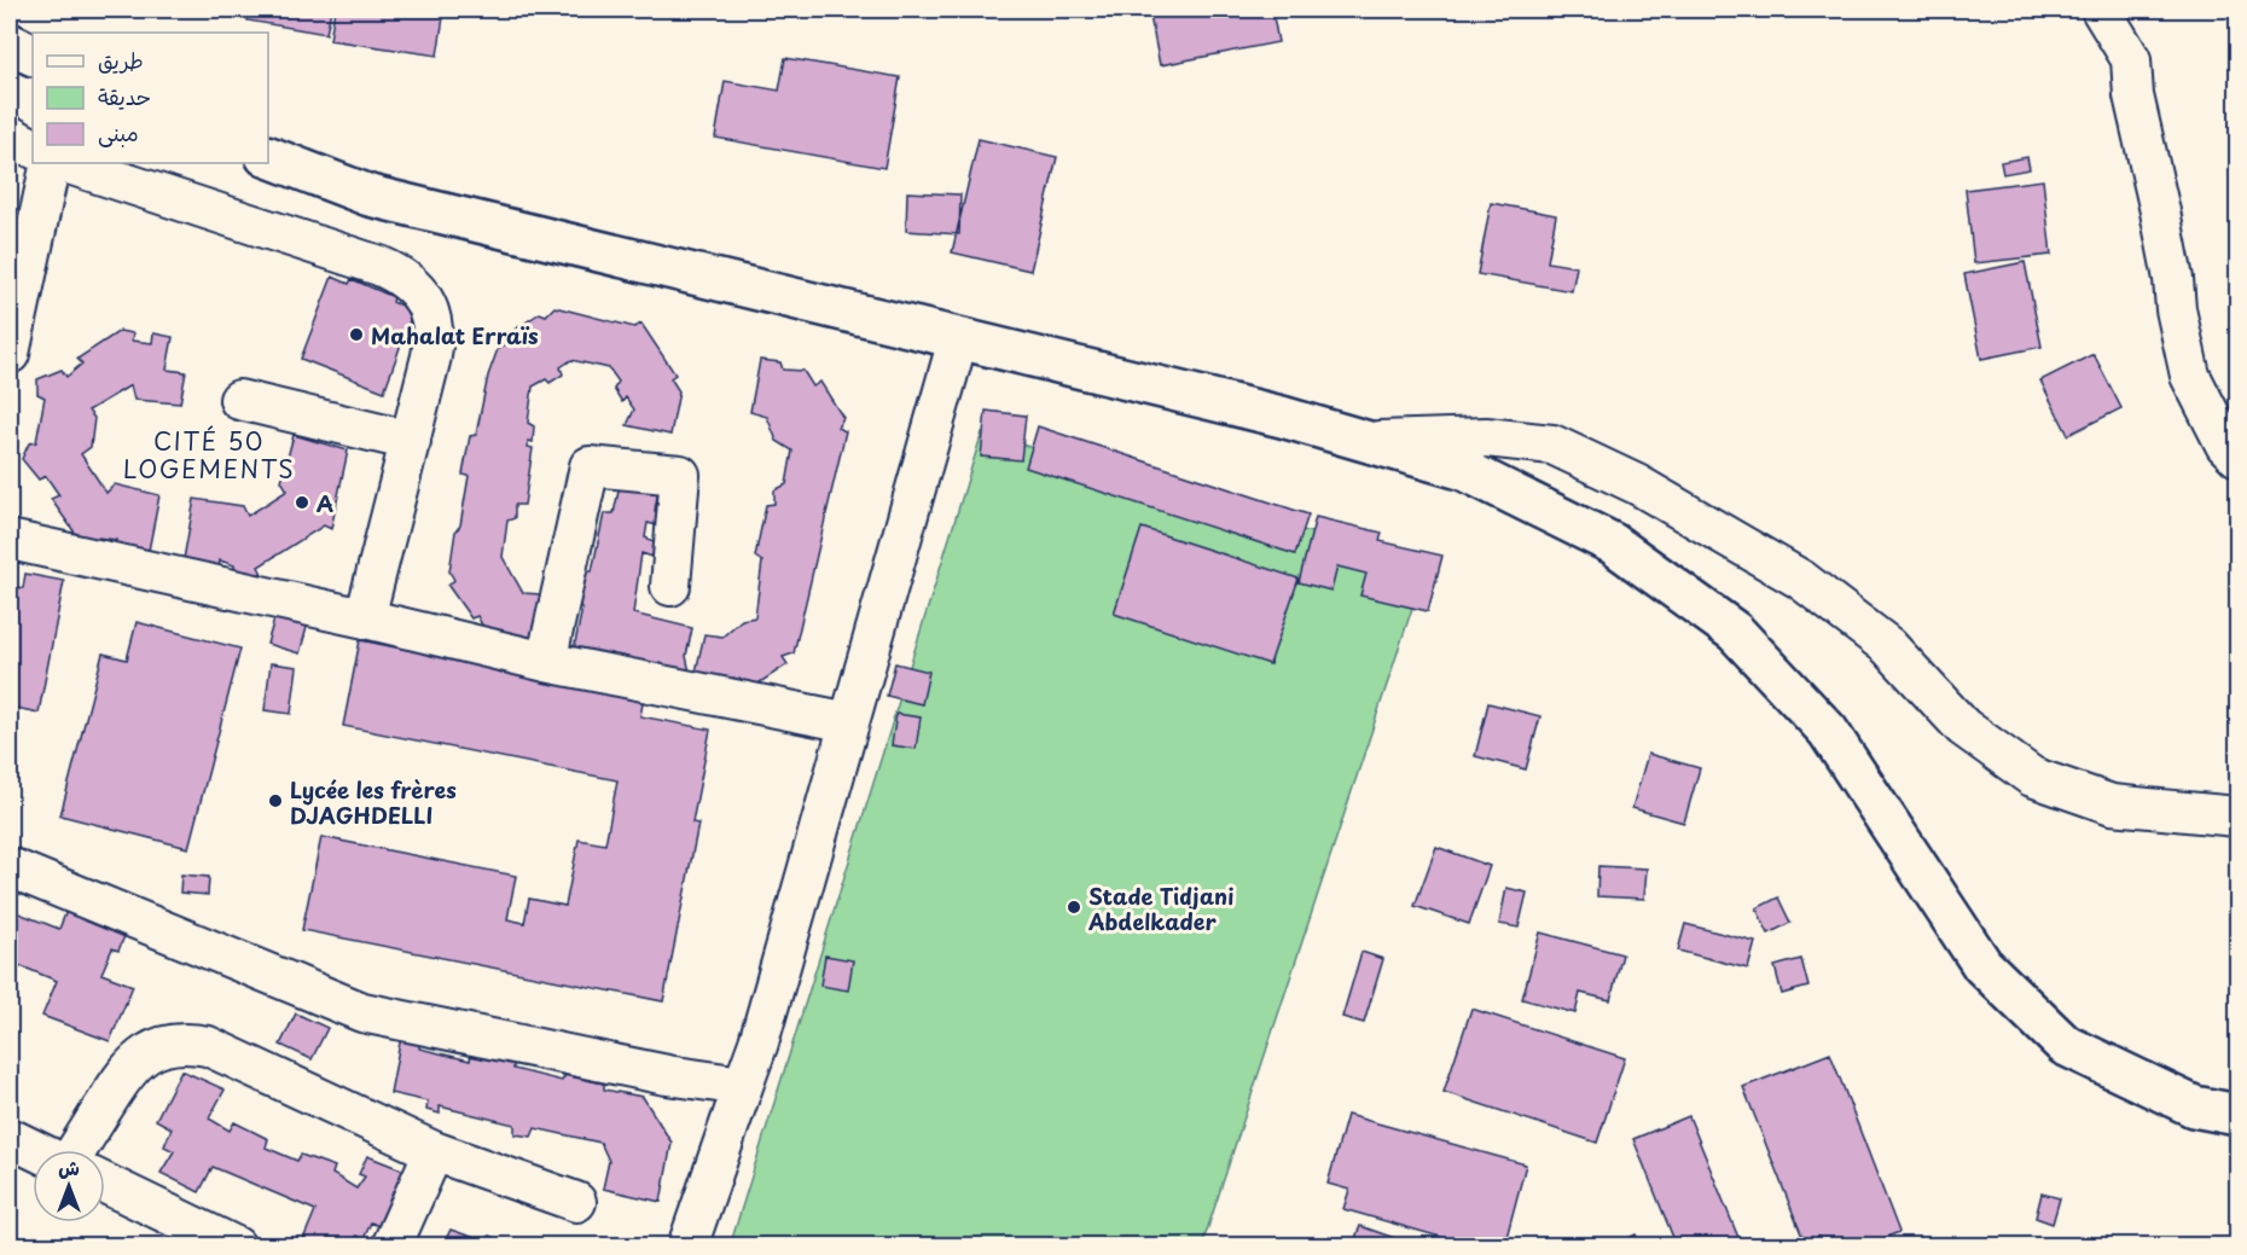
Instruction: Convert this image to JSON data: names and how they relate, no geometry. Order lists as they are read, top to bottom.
{
  "districts": ["CITÉ 50 LOGEMENTS"],
  "places": [
    "Mahalat Erraïs",
    "A",
    "Lycée les frères DJAGHDELLI",
    "Stade Tidjani Abdelkader"
  ],
  "legend": ["طريق", "حديقة", "مبنى"],
  "north": "top"
}
